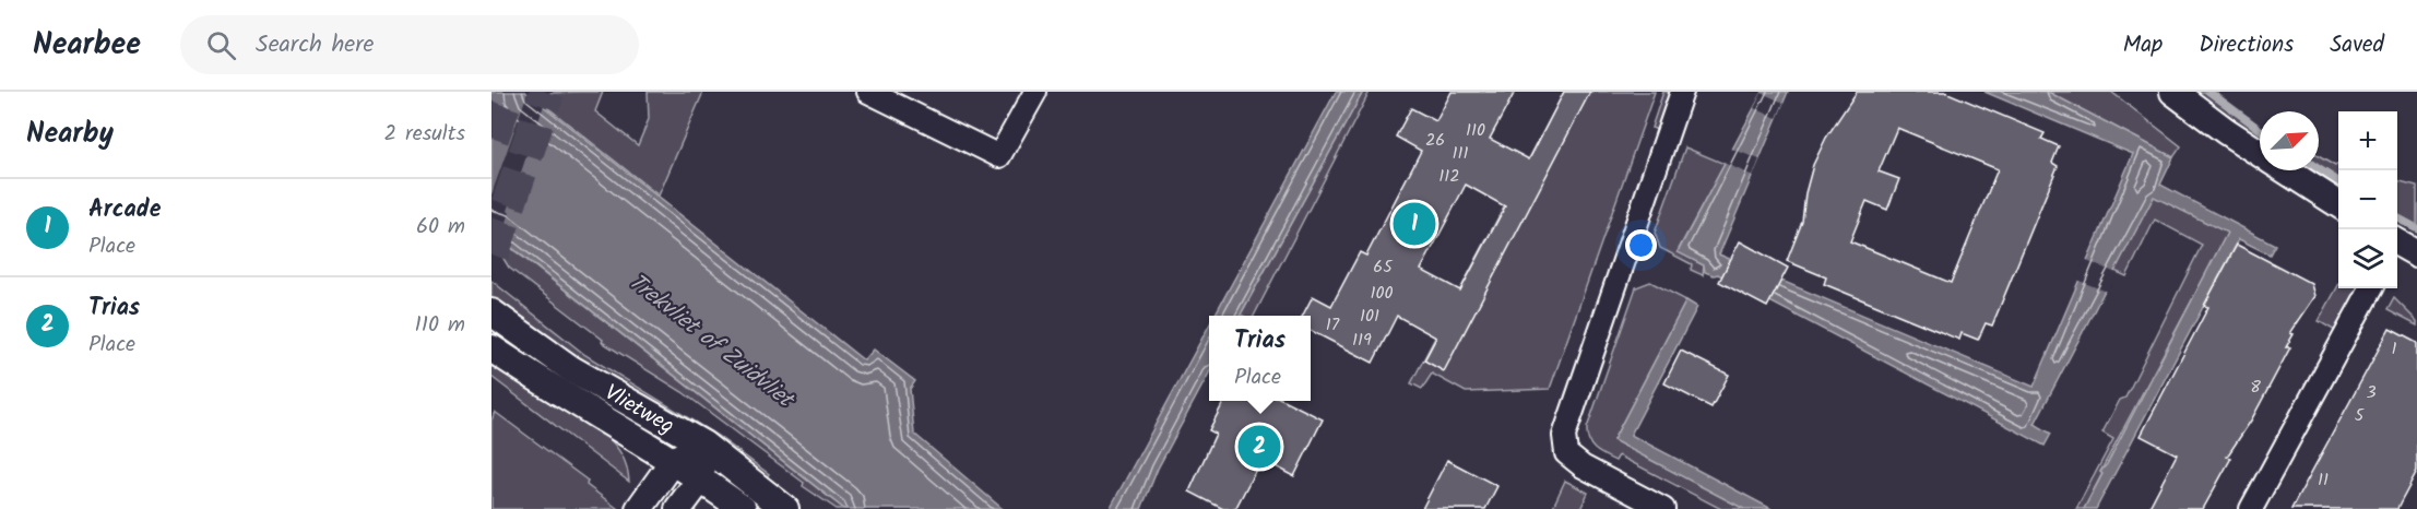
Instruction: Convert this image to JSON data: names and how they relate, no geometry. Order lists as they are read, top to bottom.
{
  "streets": {
    "street": ["Vlietweg"]
  },
  "water": ["Trekvliet of Zuidvliet"],
  "house_numbers": [
    "110",
    "26",
    "111",
    "112",
    "65",
    "100",
    "101",
    "17",
    "119",
    "1",
    "8",
    "3",
    "5",
    "11"
  ],
  "north": "top right",
  "page": {
    "header": "Nearbee",
    "search": "Search here",
    "nav": ["Map", "Directions", "Saved"],
    "heading": ["Nearby", "2 results"],
    "map_buttons": ["+", "−"],
    "list": [
      {
        "mark": "1",
        "name": "Arcade",
        "note": "Place",
        "value": "60 m"
      },
      {
        "mark": "2",
        "name": "Trias",
        "note": "Place",
        "value": "110 m"
      }
    ],
    "pins": ["1", "2"],
    "popup": ["Trias", "Place"]
  }
}
